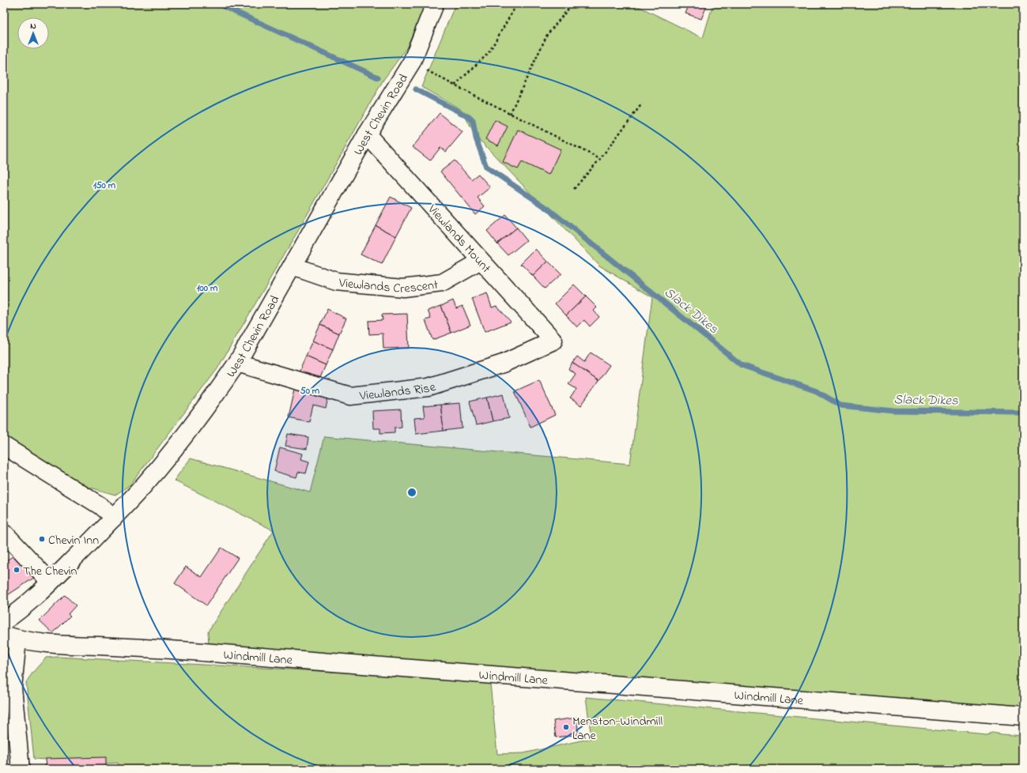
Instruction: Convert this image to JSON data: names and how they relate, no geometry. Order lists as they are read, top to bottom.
{
  "streets": {
    "street": [
      "West Chevin Road",
      "Viewlands Mount",
      "Viewlands Crescent",
      "Viewlands Rise",
      "Windmill Lane"
    ]
  },
  "crossings": [
    ["West Chevin Road", "Viewlands Mount"],
    ["West Chevin Road", "Viewlands Crescent"],
    ["West Chevin Road", "Viewlands Rise"],
    ["Viewlands Mount", "Viewlands Crescent"],
    ["Viewlands Mount", "Viewlands Rise"]
  ],
  "water": ["Slack Dikes"],
  "places": ["Chevin Inn", "The Chevin", "Menston-Windmill Lane"],
  "north": "top",
  "rings": ["150 m", "100 m", "50 m"]
}
